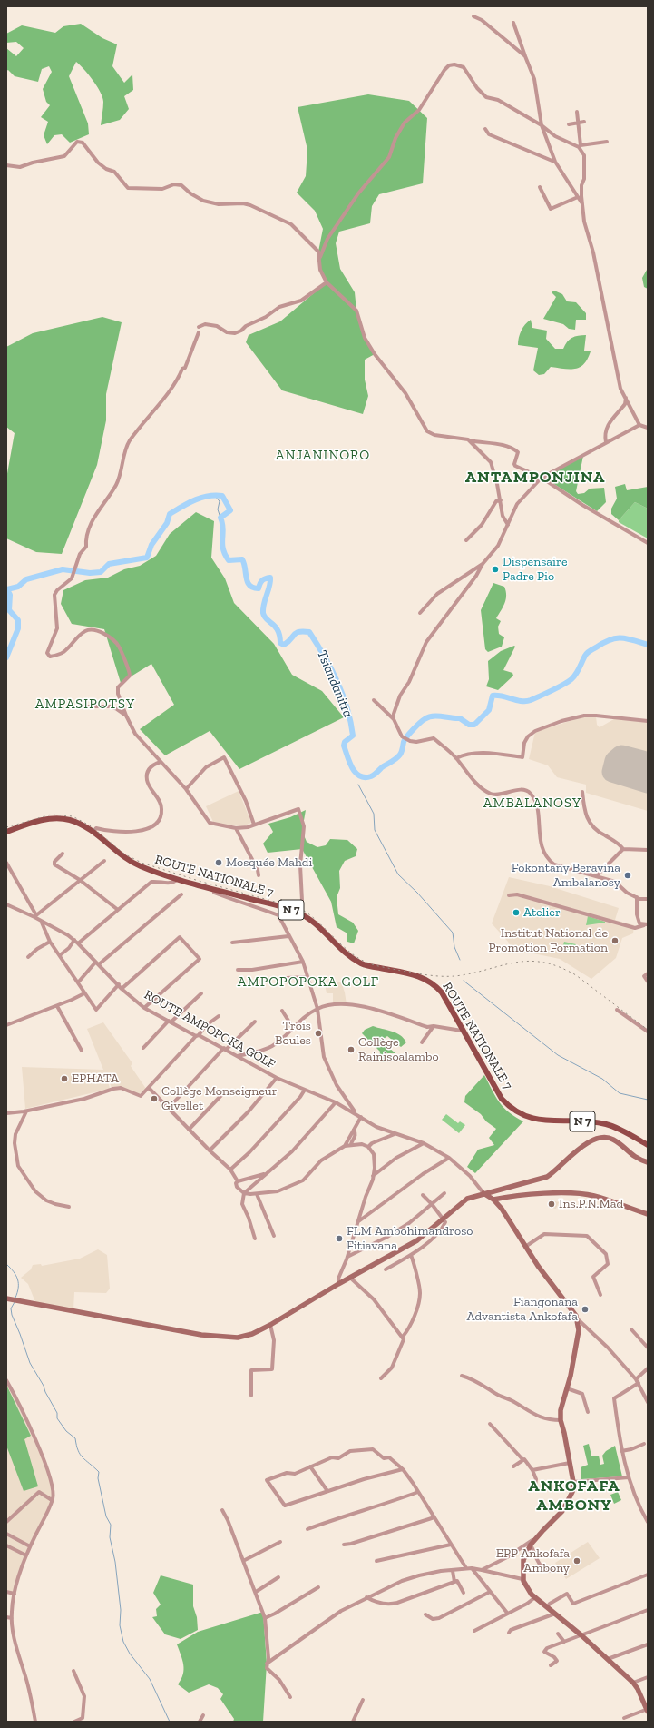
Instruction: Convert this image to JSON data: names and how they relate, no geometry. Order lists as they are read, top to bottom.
{
  "streets": {
    "main road": ["ROUTE NATIONALE 7", "N 7"],
    "street": ["ROUTE AMPOPOKA GOLF"]
  },
  "districts": [
    "ANJANINORO",
    "ANTAMPONJINA",
    "AMPASIPOTSY",
    "AMBALANOSY",
    "AMPOPOPOKA GOLF",
    "ANKOFAFA AMBONY"
  ],
  "water": ["Tsiandanitra"],
  "places": [
    "Dispensaire Padre Pio",
    "Mosquée Mahdi",
    "Fokontany Beravina Ambalanosy",
    "Atelier",
    "Institut National de Promotion Formation",
    "Trois Boules",
    "Collège Rainisoalambo",
    "EPHATA",
    "Collège Monseigneur Givellet",
    "Ins.P.N.Mad",
    "FLM Ambohimandroso Fitiavana",
    "Fiangonana Advantista Ankofafa",
    "EPP Ankofafa Ambony"
  ]
}
